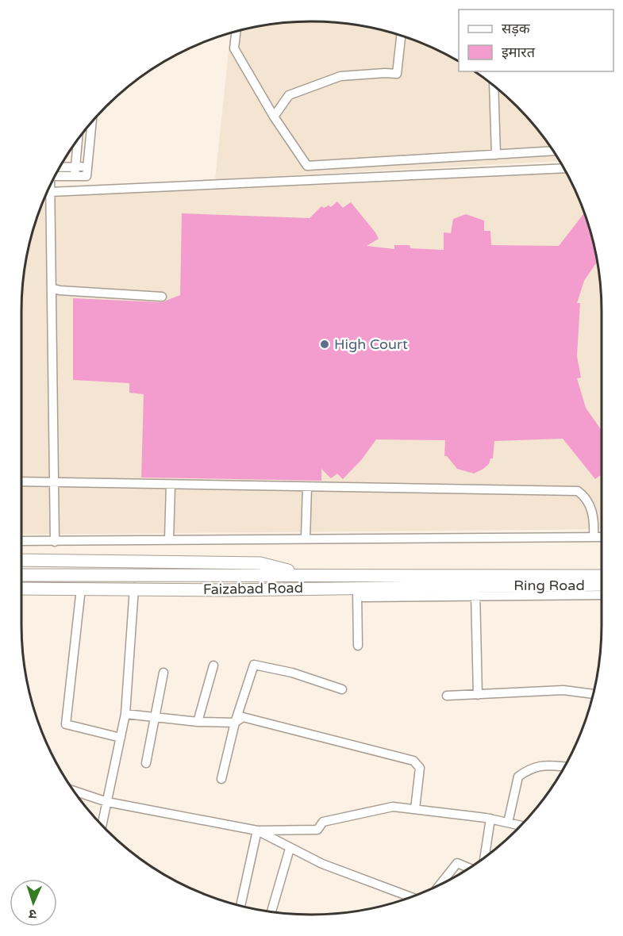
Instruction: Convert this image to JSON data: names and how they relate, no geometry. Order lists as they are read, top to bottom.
{
  "streets": {
    "highway": ["Ring Road", "Faizabad Road"]
  },
  "crossings": [
    ["Ring Road", "Faizabad Road"]
  ],
  "places": ["High Court"],
  "legend": ["सड़क", "इमारत"],
  "north": "bottom"
}
